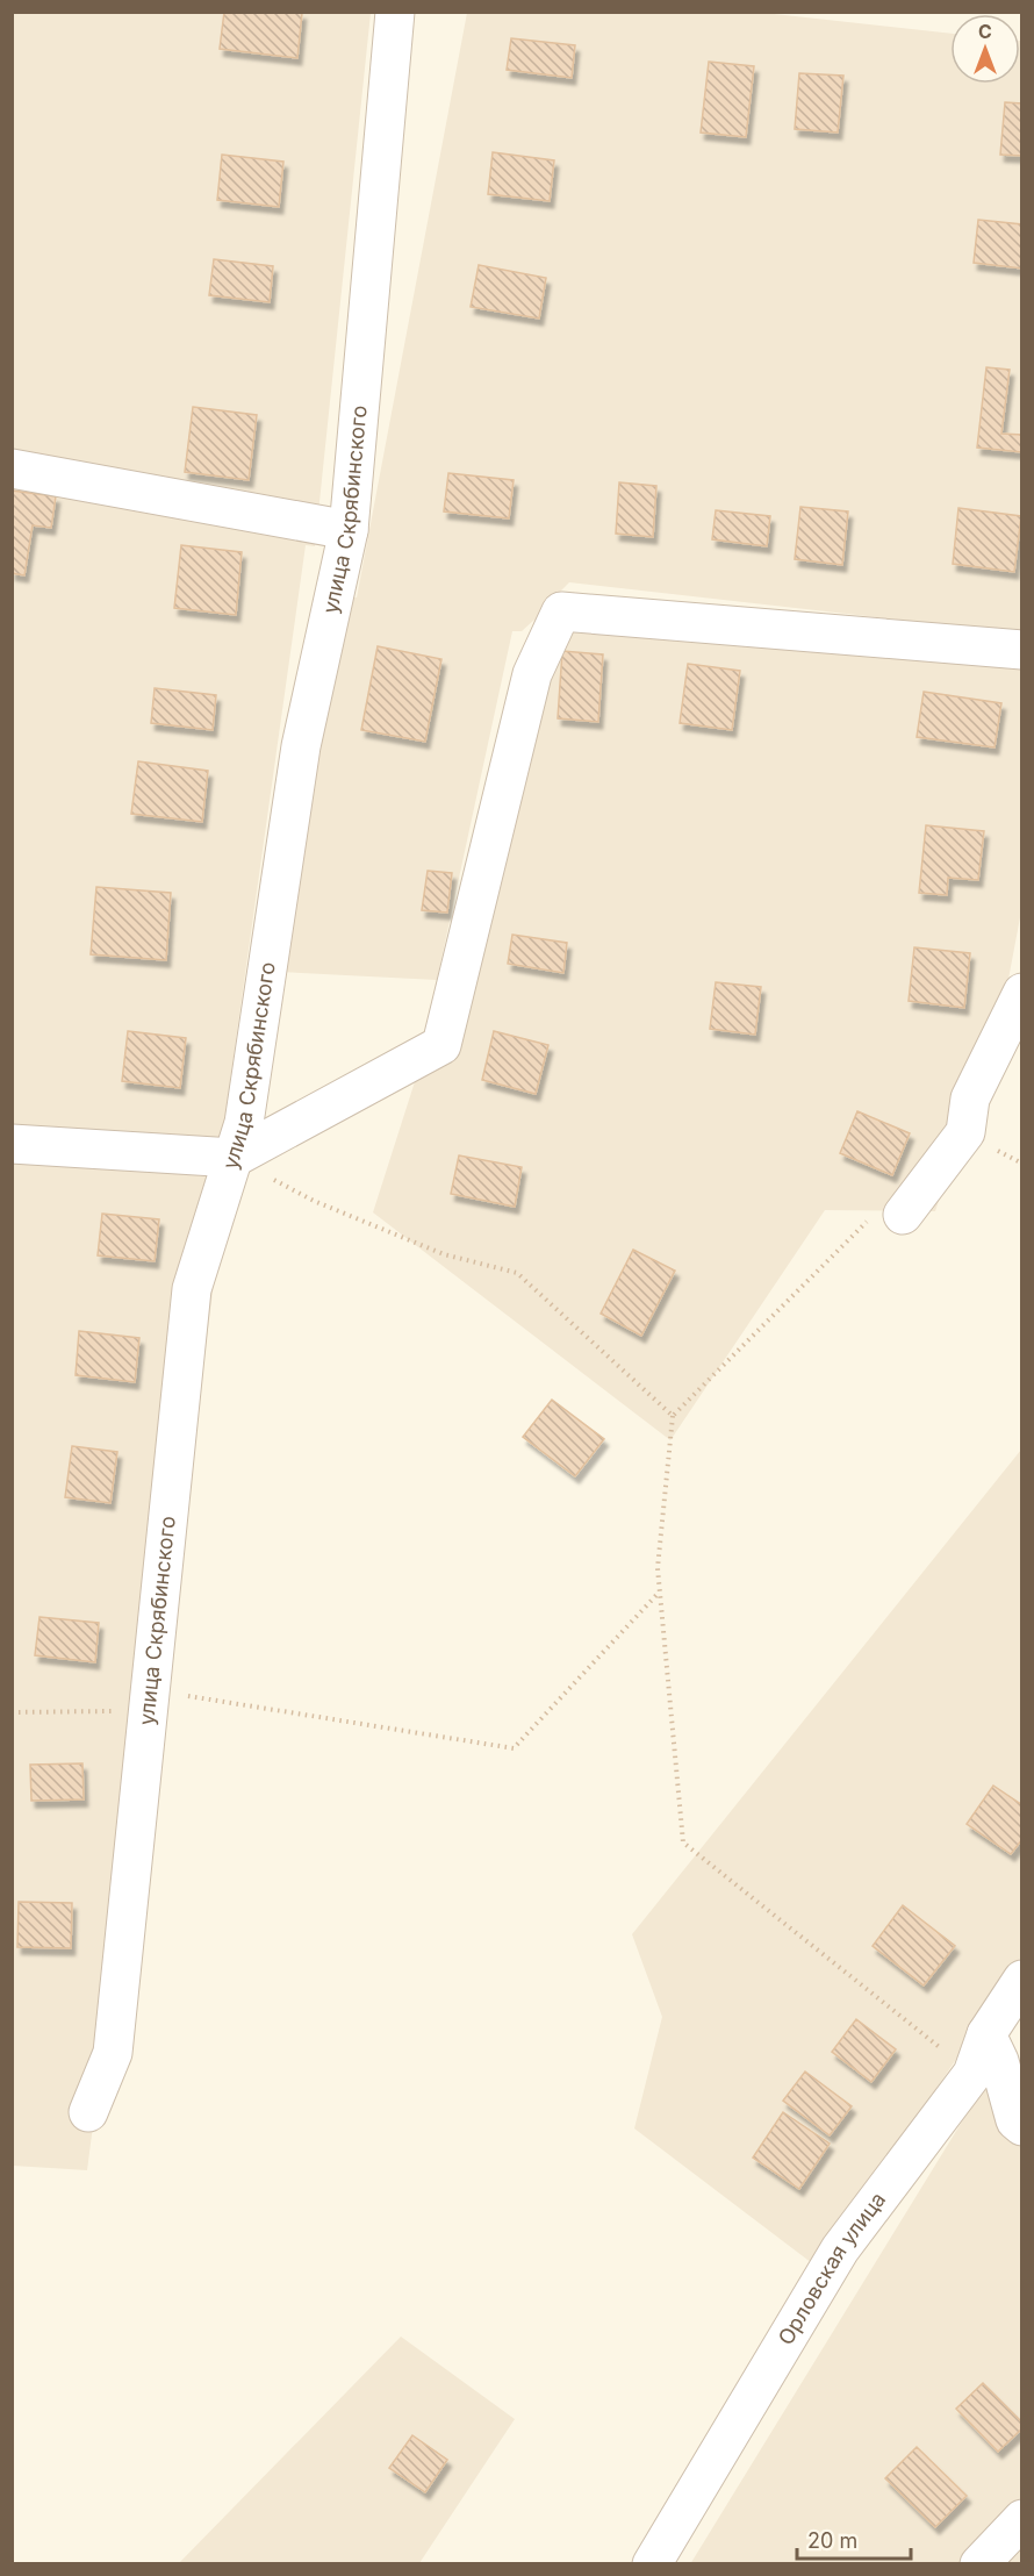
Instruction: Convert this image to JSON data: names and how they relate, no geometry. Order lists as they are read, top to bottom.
{
  "streets": {
    "street": ["улица Скрябинского", "Орловская улица"]
  },
  "scale_bar": "20 m",
  "north": "top"
}
